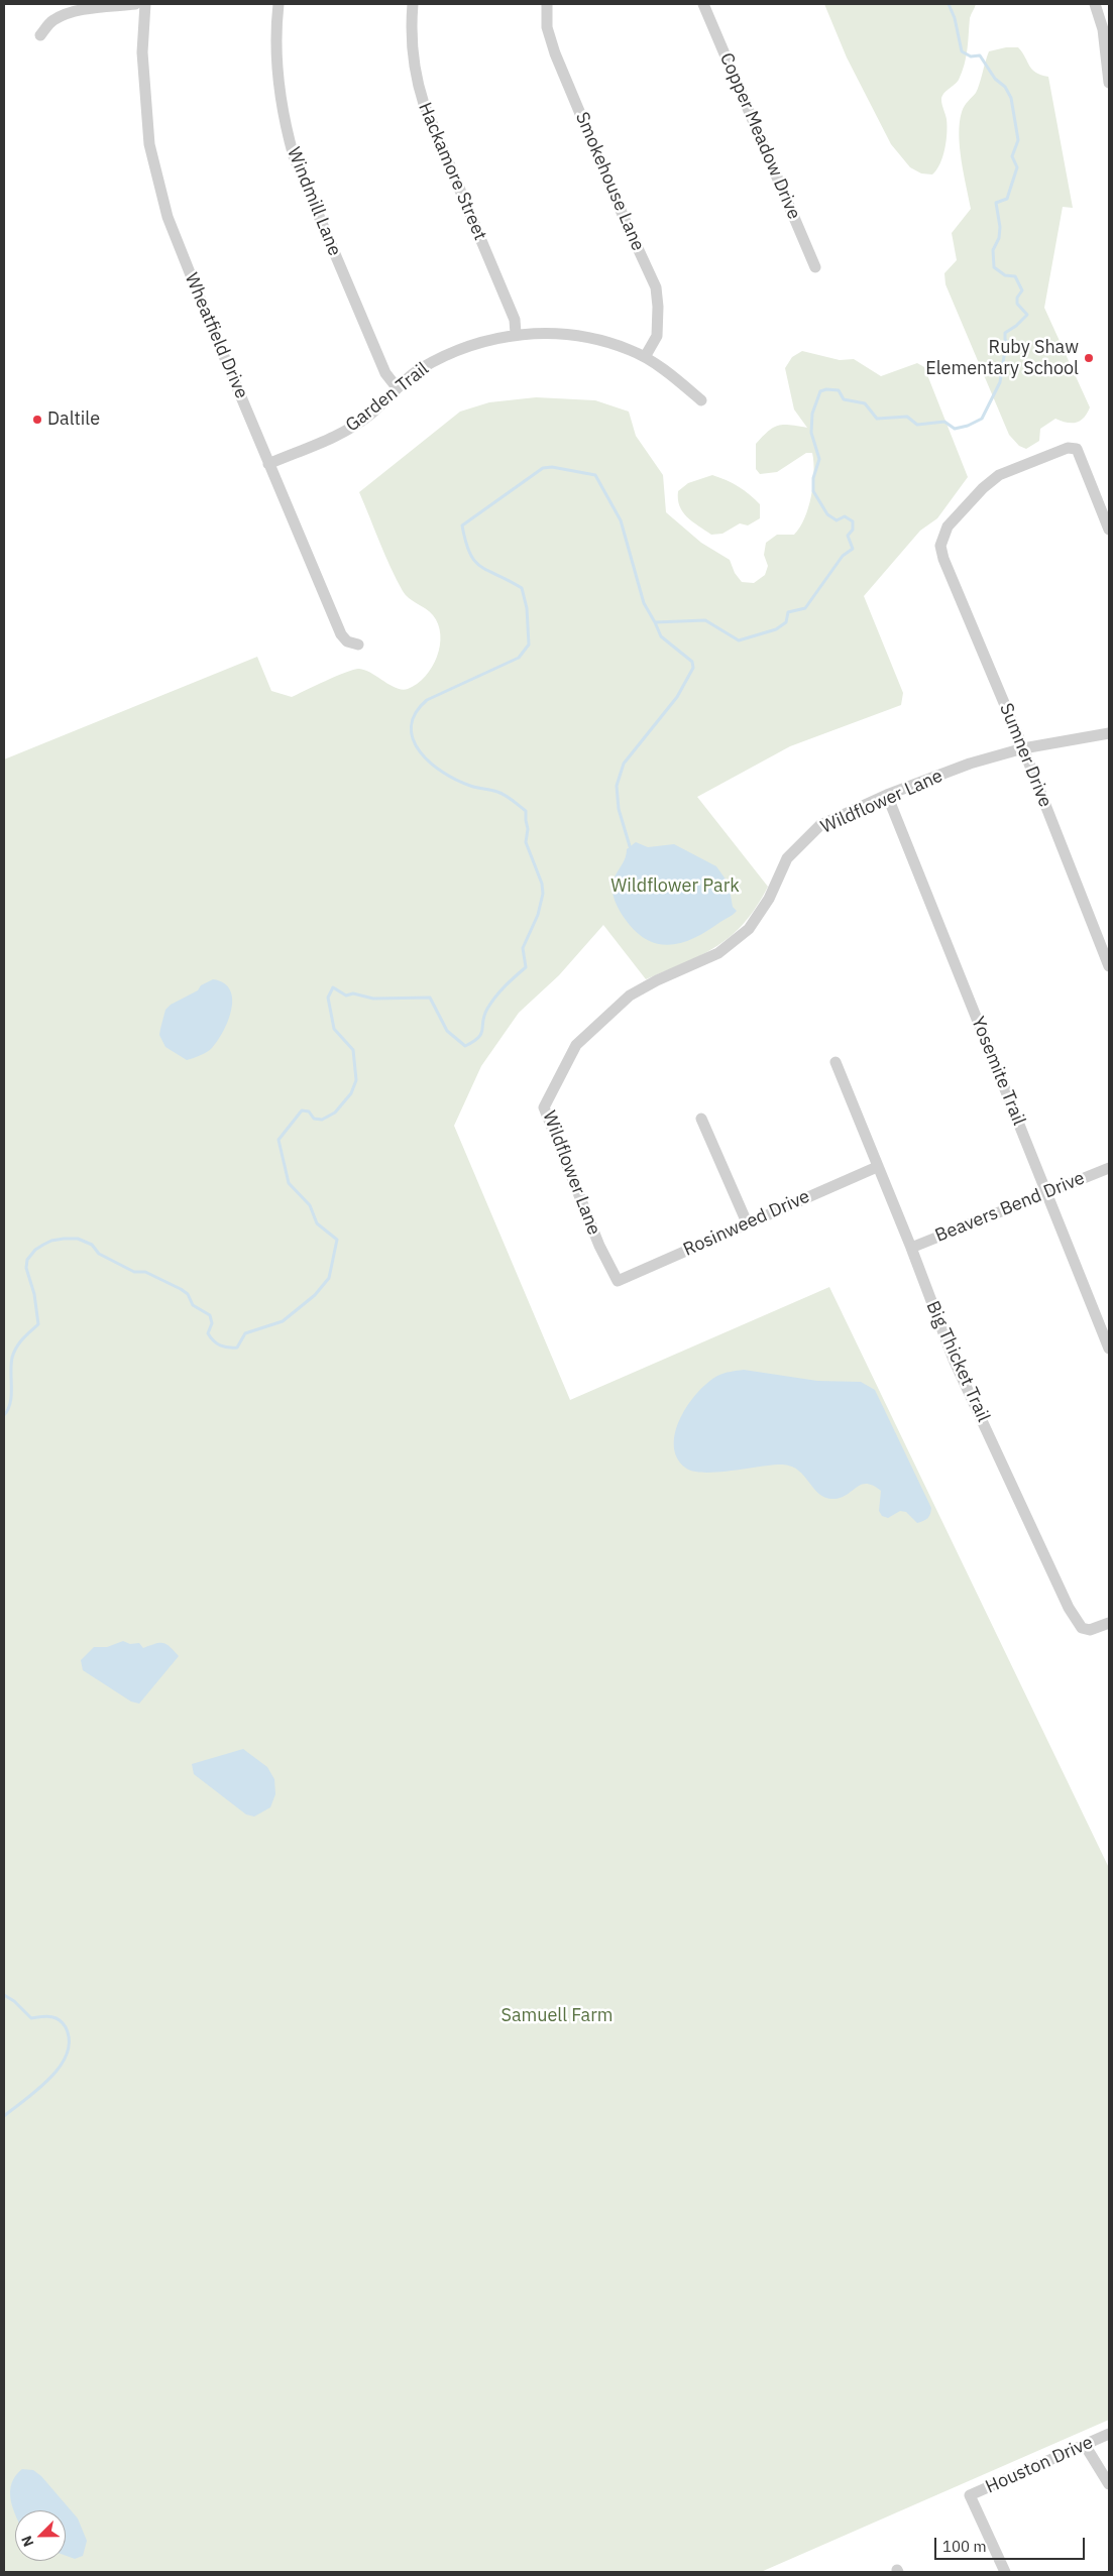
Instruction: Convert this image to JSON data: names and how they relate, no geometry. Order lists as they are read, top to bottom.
{
  "streets": {
    "street": [
      "Copper Meadow Drive",
      "Hackamore Street",
      "Smokehouse Lane",
      "Windmill Lane",
      "Wheatfield Drive",
      "Garden Trail",
      "Sumner Drive",
      "Wildflower Lane",
      "Yosemite Trail",
      "Beavers Bend Drive",
      "Rosinweed Drive",
      "Big Thicket Trail",
      "Houston Drive"
    ]
  },
  "crossings": [
    ["Hackamore Street", "Garden Trail"],
    ["Smokehouse Lane", "Garden Trail"],
    ["Windmill Lane", "Garden Trail"],
    ["Wheatfield Drive", "Garden Trail"],
    ["Sumner Drive", "Wildflower Lane"],
    ["Wildflower Lane", "Yosemite Trail"],
    ["Wildflower Lane", "Rosinweed Drive"],
    ["Yosemite Trail", "Beavers Bend Drive"],
    ["Beavers Bend Drive", "Big Thicket Trail"],
    ["Rosinweed Drive", "Big Thicket Trail"]
  ],
  "parks": ["Wildflower Park", "Samuell Farm"],
  "places": ["Ruby Shaw Elementary School", "Daltile"],
  "scale_bar": "100 m",
  "north": "bottom left"
}
